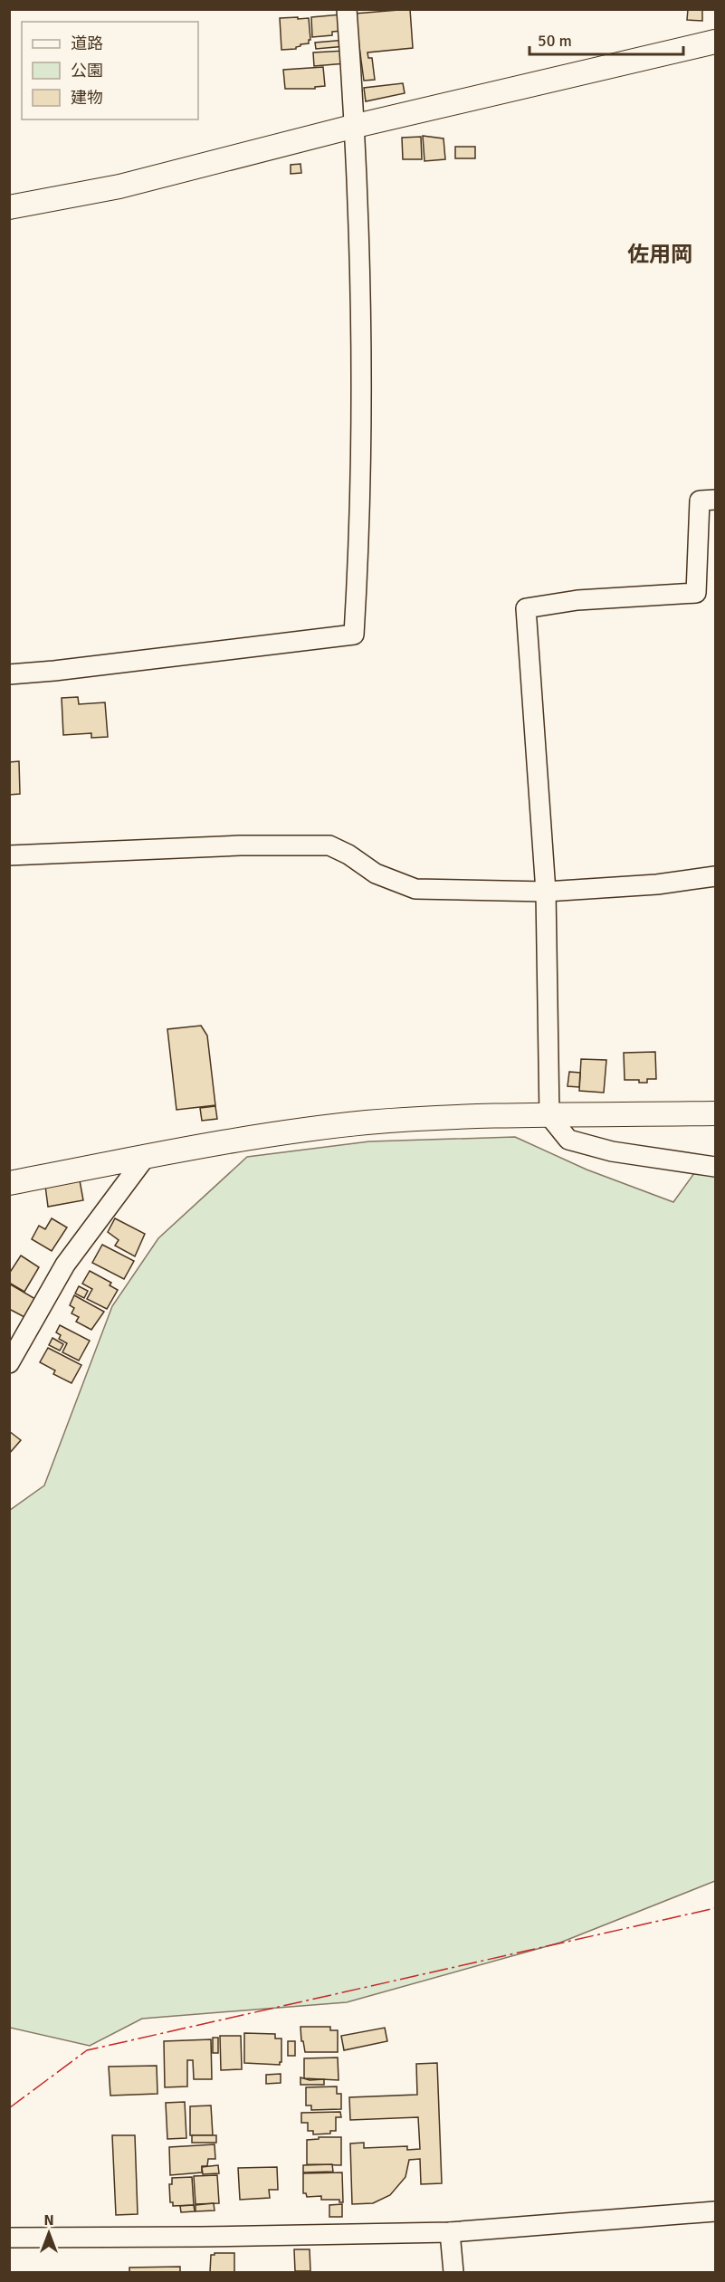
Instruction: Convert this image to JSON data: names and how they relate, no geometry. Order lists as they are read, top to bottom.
{
  "districts": ["佐用岡"],
  "legend": ["道路", "公園", "建物"],
  "scale_bar": "50 m",
  "north": "top"
}
